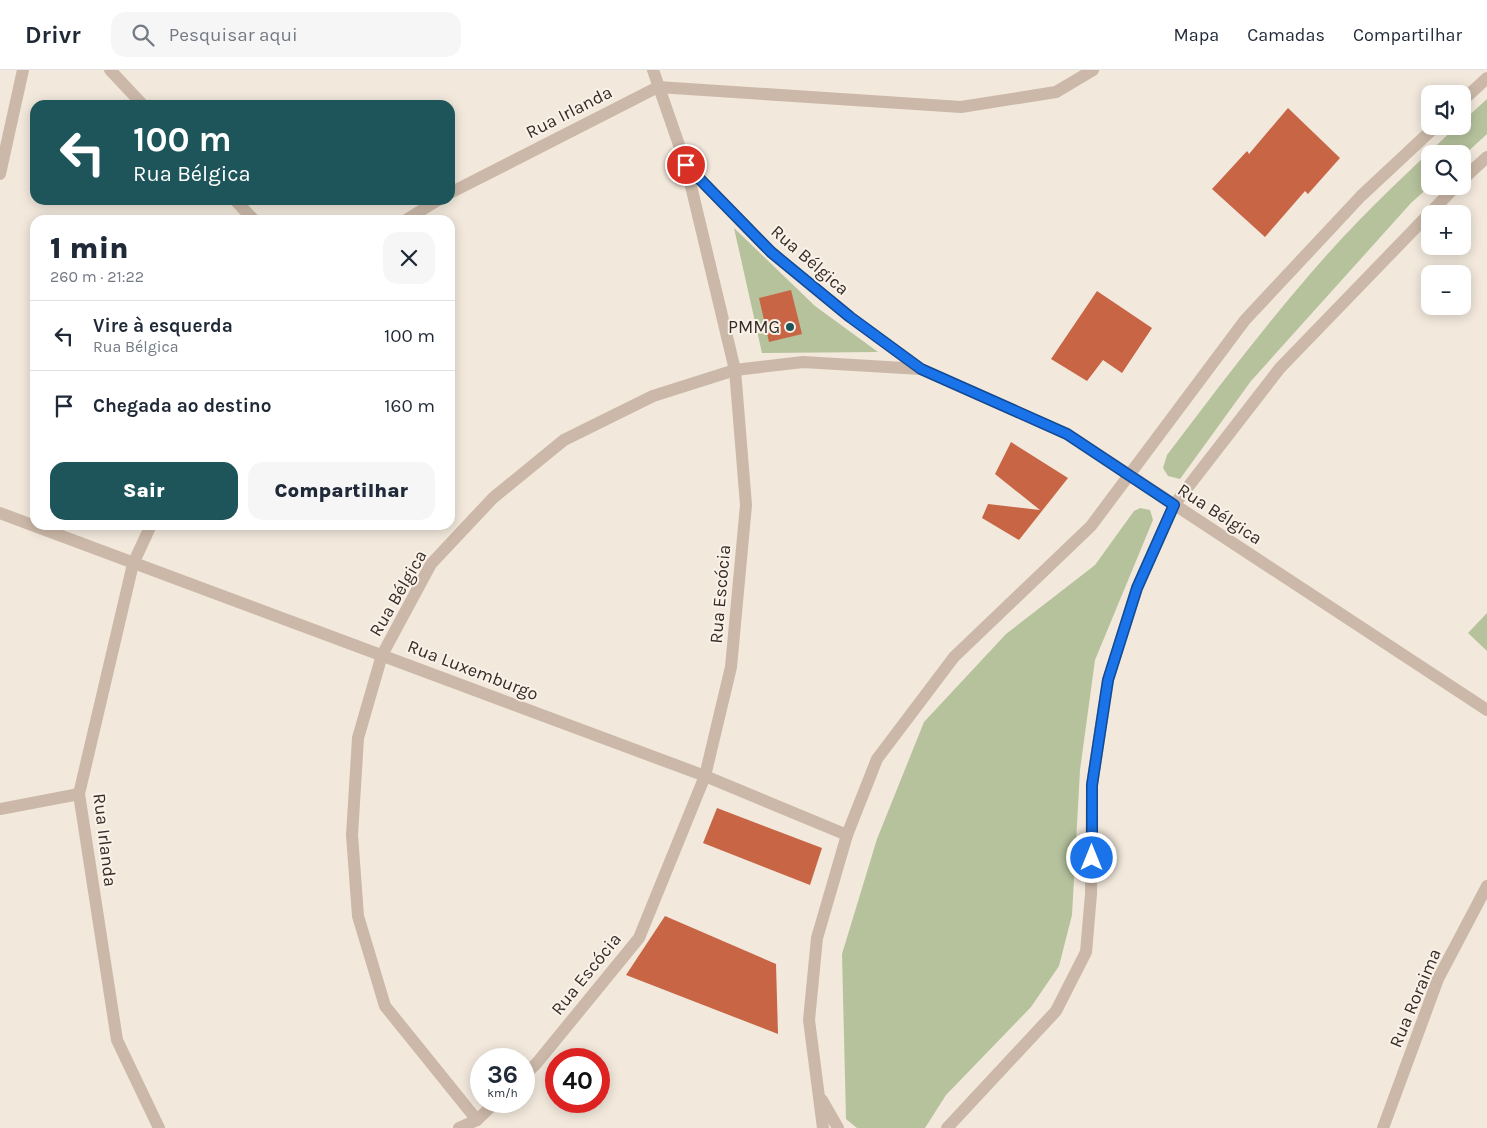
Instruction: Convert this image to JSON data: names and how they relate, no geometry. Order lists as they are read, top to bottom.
{
  "streets": {
    "street": [
      "Rua Irlanda",
      "Rua Bélgica",
      "Rua Escócia",
      "Rua Luxemburgo",
      "Rua Roraima"
    ]
  },
  "crossings": [
    ["Rua Irlanda", "Rua Escócia"],
    ["Rua Irlanda", "Rua Luxemburgo"],
    ["Rua Bélgica", "Rua Escócia"],
    ["Rua Bélgica", "Rua Luxemburgo"],
    ["Rua Escócia", "Rua Luxemburgo"]
  ],
  "places": ["PMMG"],
  "page": {
    "header": "Drivr",
    "search": "Pesquisar aqui",
    "nav": ["Mapa", "Camadas", "Compartilhar"],
    "map_buttons": ["+", "−"],
    "turn": ["100 m", "Rua Bélgica"],
    "heading": ["1 min", "260 m · 21:22"],
    "list": [
      {
        "name": "Vire à esquerda",
        "note": "Rua Bélgica",
        "value": "100 m"
      },
      {
        "name": "Chegada ao destino",
        "value": "160 m"
      }
    ],
    "buttons": ["Sair", "Compartilhar"],
    "speed": "36 km/h",
    "limit": "40"
  }
}
